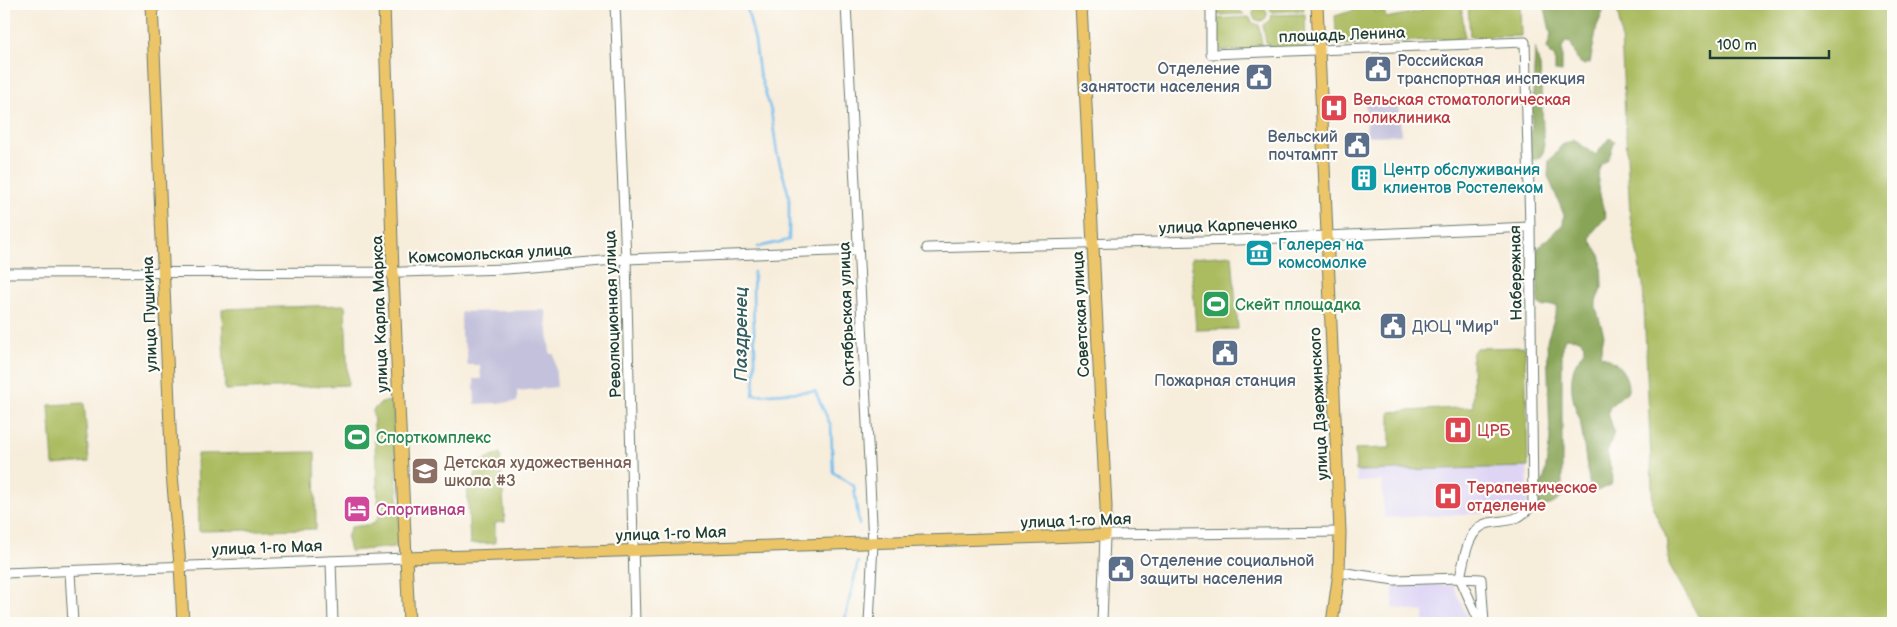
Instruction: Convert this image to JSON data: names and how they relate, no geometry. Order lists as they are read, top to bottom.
{
  "streets": {
    "main road": [
      "улица Пушкина",
      "улица Карла Маркса",
      "Советская улица",
      "улица Дзержинского",
      "улица 1-го Мая"
    ],
    "street": [
      "площадь Ленина",
      "улица Карпеченко",
      "Комсомольская улица",
      "Набережная",
      "Революционная улица",
      "Октябрьская улица"
    ]
  },
  "crossings": [
    ["площадь Ленина", "Набережная"],
    ["площадь Ленина", "улица Дзержинского"],
    ["улица Карпеченко", "Набережная"],
    ["улица Карпеченко", "Советская улица"],
    ["улица Карпеченко", "улица Дзержинского"],
    ["Комсомольская улица", "улица Пушкина"],
    ["Комсомольская улица", "улица Карла Маркса"],
    ["Комсомольская улица", "Революционная улица"],
    ["Комсомольская улица", "Октябрьская улица"],
    ["улица Пушкина", "улица 1-го Мая"],
    ["улица Карла Маркса", "улица 1-го Мая"],
    ["Революционная улица", "улица 1-го Мая"],
    ["Октябрьская улица", "улица 1-го Мая"],
    ["Советская улица", "улица 1-го Мая"],
    ["улица Дзержинского", "улица 1-го Мая"]
  ],
  "water": ["Паздренец"],
  "places": {
    "public building": [
      "Российская транспортная инспекция",
      "Отделение занятости населения",
      "Вельский почтампт",
      "ДЮЦ \"Мир\"",
      "Пожарная станция",
      "Отделение социальной защиты населения"
    ],
    "hospital": ["Вельская стоматологическая поликлиника", "ЦРБ", "Терапевтическое отделение"],
    "building": ["Центр обслуживания клиентов Ростелеком"],
    "museum": ["Галерея на комсомолке"],
    "sports": ["Скейт площадка", "Спорткомплекс"],
    "school or university": ["Детская художественная школа #3"],
    "hotel": ["Спортивная"]
  },
  "scale_bar": "100 m"
}
